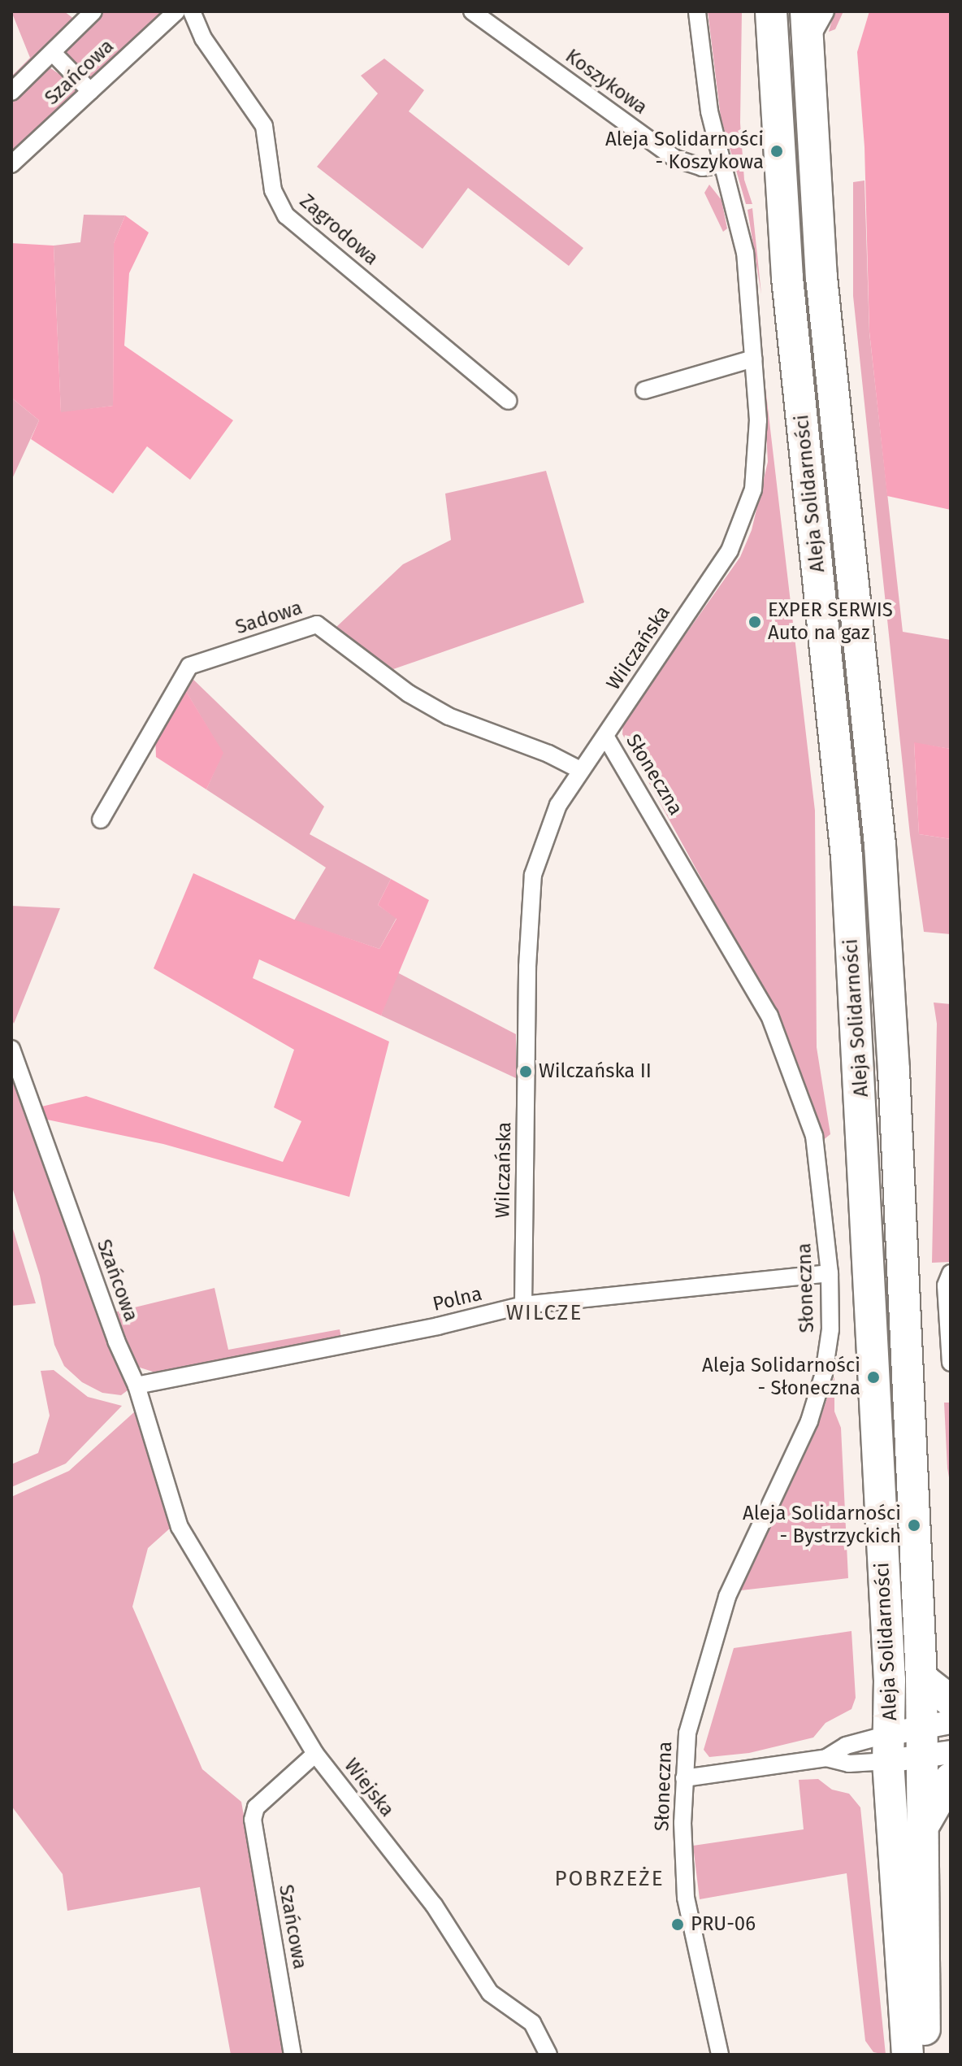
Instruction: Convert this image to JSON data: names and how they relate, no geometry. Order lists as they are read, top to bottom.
{
  "streets": {
    "highway": ["Aleja Solidarności"],
    "street": [
      "Szańcowa",
      "Koszykowa",
      "Zagrodowa",
      "Sadowa",
      "WiIczańska",
      "Słoneczna",
      "Polna",
      "Wiejska"
    ]
  },
  "crossings": [
    ["Szańcowa", "Polna"],
    ["Szańcowa", "Wiejska"],
    ["Koszykowa", "WiIczańska"],
    ["Sadowa", "WiIczańska"],
    ["WiIczańska", "Słoneczna"],
    ["WiIczańska", "Polna"],
    ["Słoneczna", "Polna"]
  ],
  "districts": ["WILCZE", "POBRZEŻE"],
  "places": [
    "Aleja Solidarności - Koszykowa",
    "EXPER SERWIS Auto na gaz",
    "Wilczańska II",
    "Aleja Solidarności - Słoneczna",
    "Aleja Solidarności - Bystrzyckich",
    "PRU-06"
  ]
}
